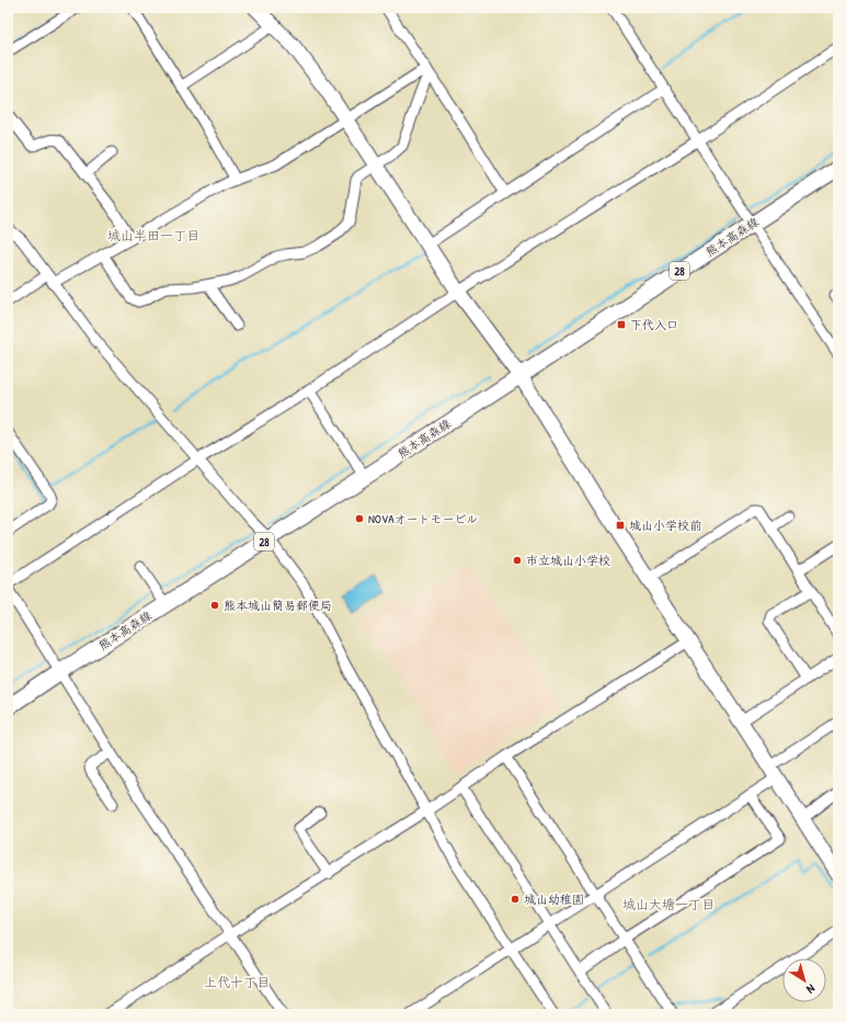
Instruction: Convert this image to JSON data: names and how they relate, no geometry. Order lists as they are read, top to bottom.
{
  "streets": {
    "main road": ["熊本高森線", "28"]
  },
  "districts": ["城山半田一丁目", "城山大塘一丁目", "上代十丁目"],
  "places": {
    "transit": ["下代入口", "城山小学校前"],
    "other": [
      "NOVAオートモービル",
      "市立城山小学校",
      "熊本城山簡易郵便局",
      "城山幼稚園"
    ]
  },
  "north": "bottom right"
}
